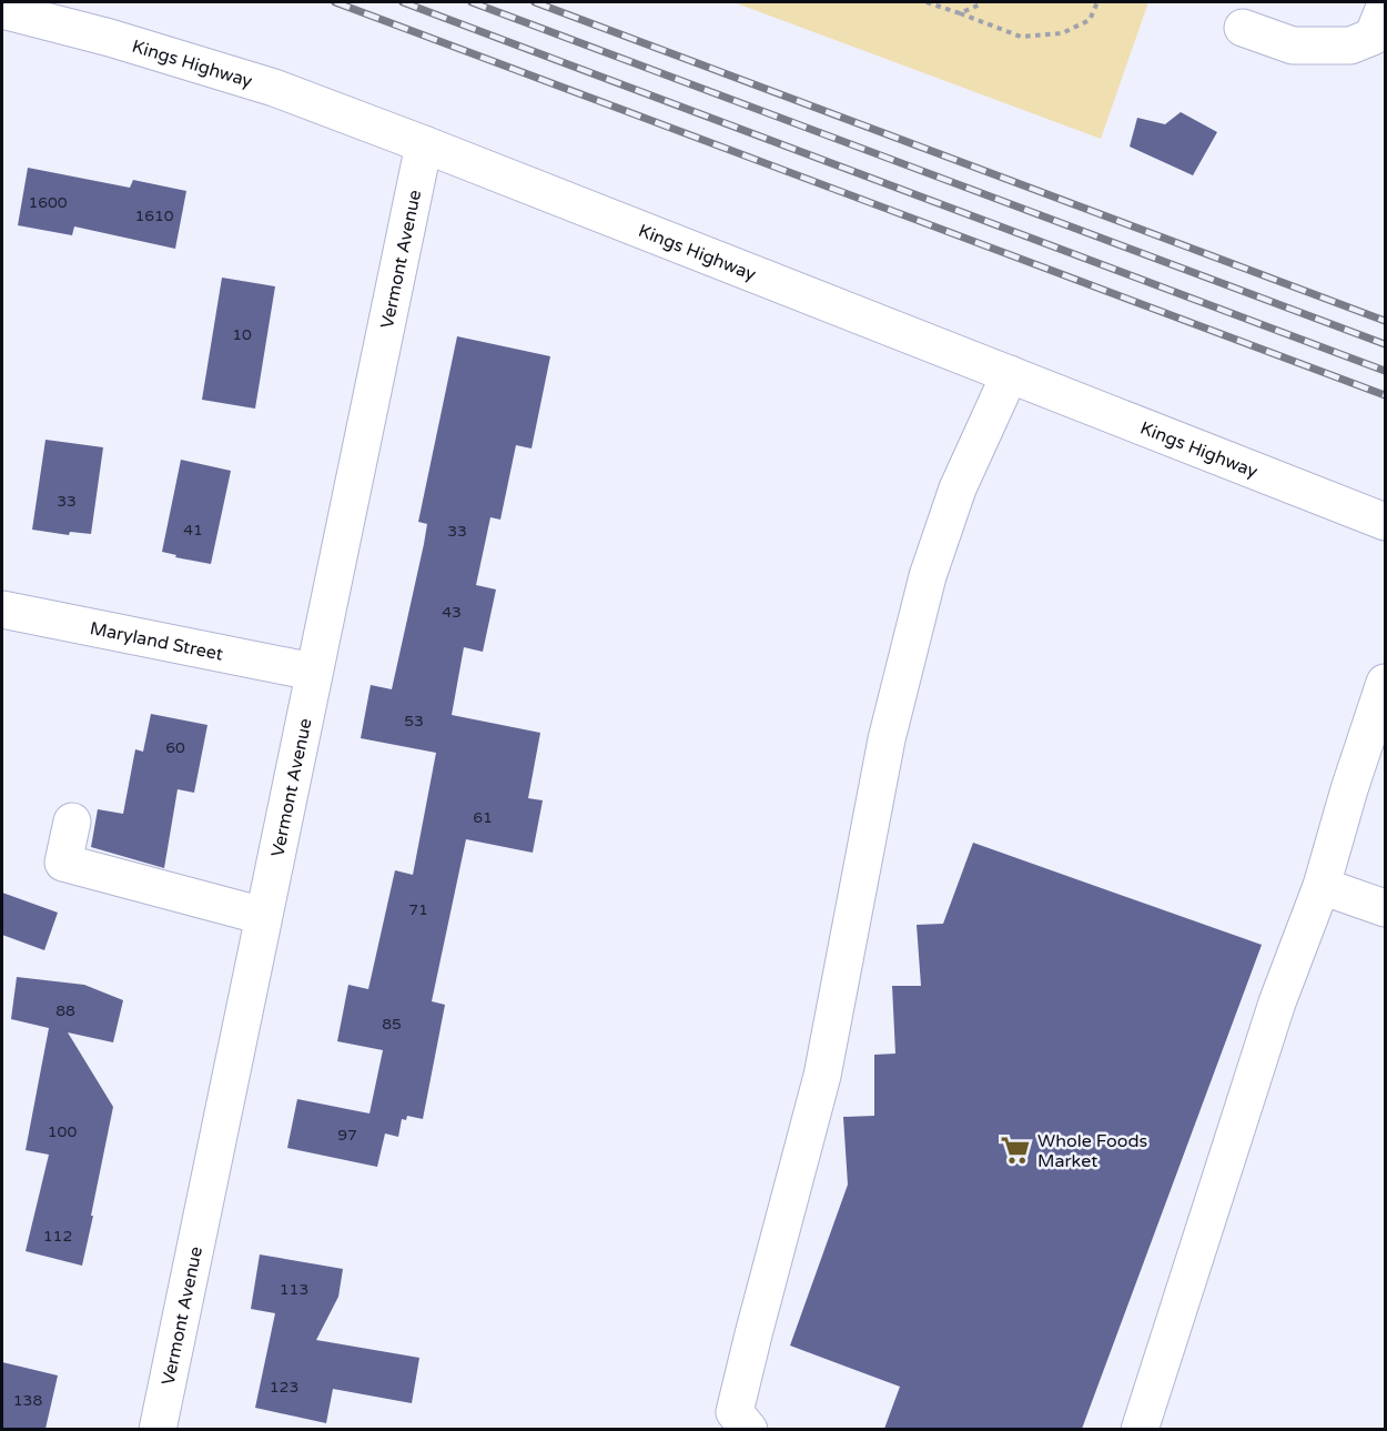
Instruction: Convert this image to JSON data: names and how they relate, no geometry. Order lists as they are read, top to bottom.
{
  "streets": {
    "street": ["Kings Highway", "Vermont Avenue", "Maryland Street"]
  },
  "crossings": [
    ["Kings Highway", "Vermont Avenue"],
    ["Vermont Avenue", "Maryland Street"]
  ],
  "places": {
    "supermarket": ["Whole Foods Market"]
  },
  "house_numbers": [
    "1600",
    "1610",
    "10",
    "33",
    "41",
    "33",
    "43",
    "53",
    "60",
    "61",
    "71",
    "88",
    "85",
    "100",
    "97",
    "112",
    "113",
    "123",
    "138"
  ]
}
